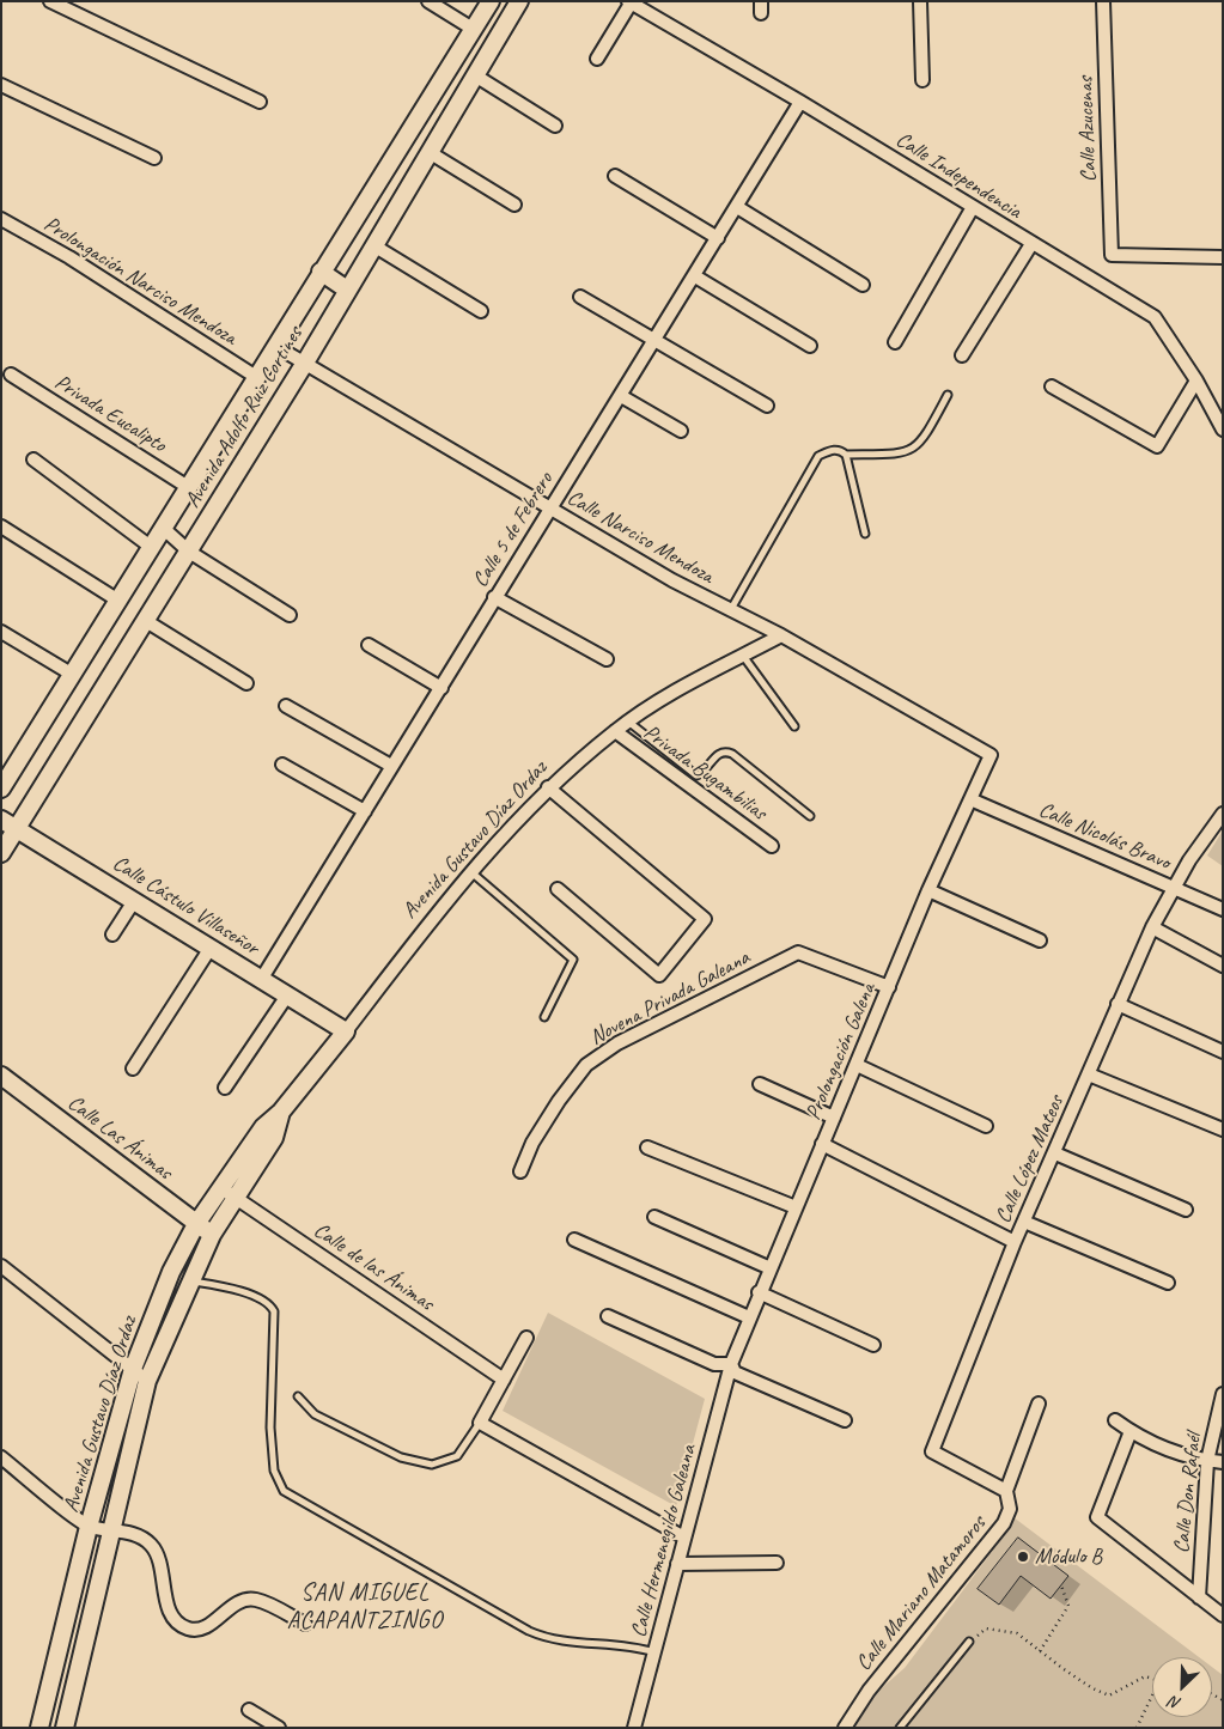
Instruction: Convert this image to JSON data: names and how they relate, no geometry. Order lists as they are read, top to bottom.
{
  "streets": {
    "street": [
      "Calle Azucenas",
      "Calle Independencia",
      "Prolongación Narciso Mendoza",
      "Privada Eucalipto",
      "Avenida Adolfo Ruiz Cortines",
      "Calle 5 de Febrero",
      "Calle Narciso Mendoza",
      "Privada Bugambilias",
      "Calle Nicolás Bravo",
      "Avenida Gustavo Díaz Ordaz",
      "Calle Cástulo Villaseñor",
      "Novena Privada Galeana",
      "Prolongación Galena",
      "Calle Las Ánimas",
      "Calle López Mateos",
      "Calle de las Ánimas",
      "Calle Don Rafaél",
      "Calle Hermenegildo Galeana",
      "Calle Mariano Matamoros"
    ]
  },
  "crossings": [
    ["Calle Independencia", "Calle 5 de Febrero"],
    ["Prolongación Narciso Mendoza", "Avenida Adolfo Ruiz Cortines"],
    ["Privada Eucalipto", "Avenida Adolfo Ruiz Cortines"],
    ["Avenida Adolfo Ruiz Cortines", "Calle Narciso Mendoza"],
    ["Avenida Adolfo Ruiz Cortines", "Calle Cástulo Villaseñor"],
    ["Calle 5 de Febrero", "Calle Narciso Mendoza"],
    ["Calle 5 de Febrero", "Calle Cástulo Villaseñor"],
    ["Calle Narciso Mendoza", "Avenida Gustavo Díaz Ordaz"],
    ["Calle Narciso Mendoza", "Prolongación Galena"],
    ["Privada Bugambilias", "Avenida Gustavo Díaz Ordaz"],
    ["Calle Nicolás Bravo", "Prolongación Galena"],
    ["Calle Nicolás Bravo", "Calle López Mateos"],
    ["Avenida Gustavo Díaz Ordaz", "Calle Cástulo Villaseñor"],
    ["Avenida Gustavo Díaz Ordaz", "Calle Las Ánimas"],
    ["Avenida Gustavo Díaz Ordaz", "Calle de las Ánimas"],
    ["Novena Privada Galeana", "Prolongación Galena"],
    ["Prolongación Galena", "Calle Hermenegildo Galeana"],
    ["Calle López Mateos", "Calle Mariano Matamoros"]
  ],
  "districts": ["SAN MIGUEL ACAPANTZINGO"],
  "places": ["Módulo B"],
  "north": "bottom left"
}
